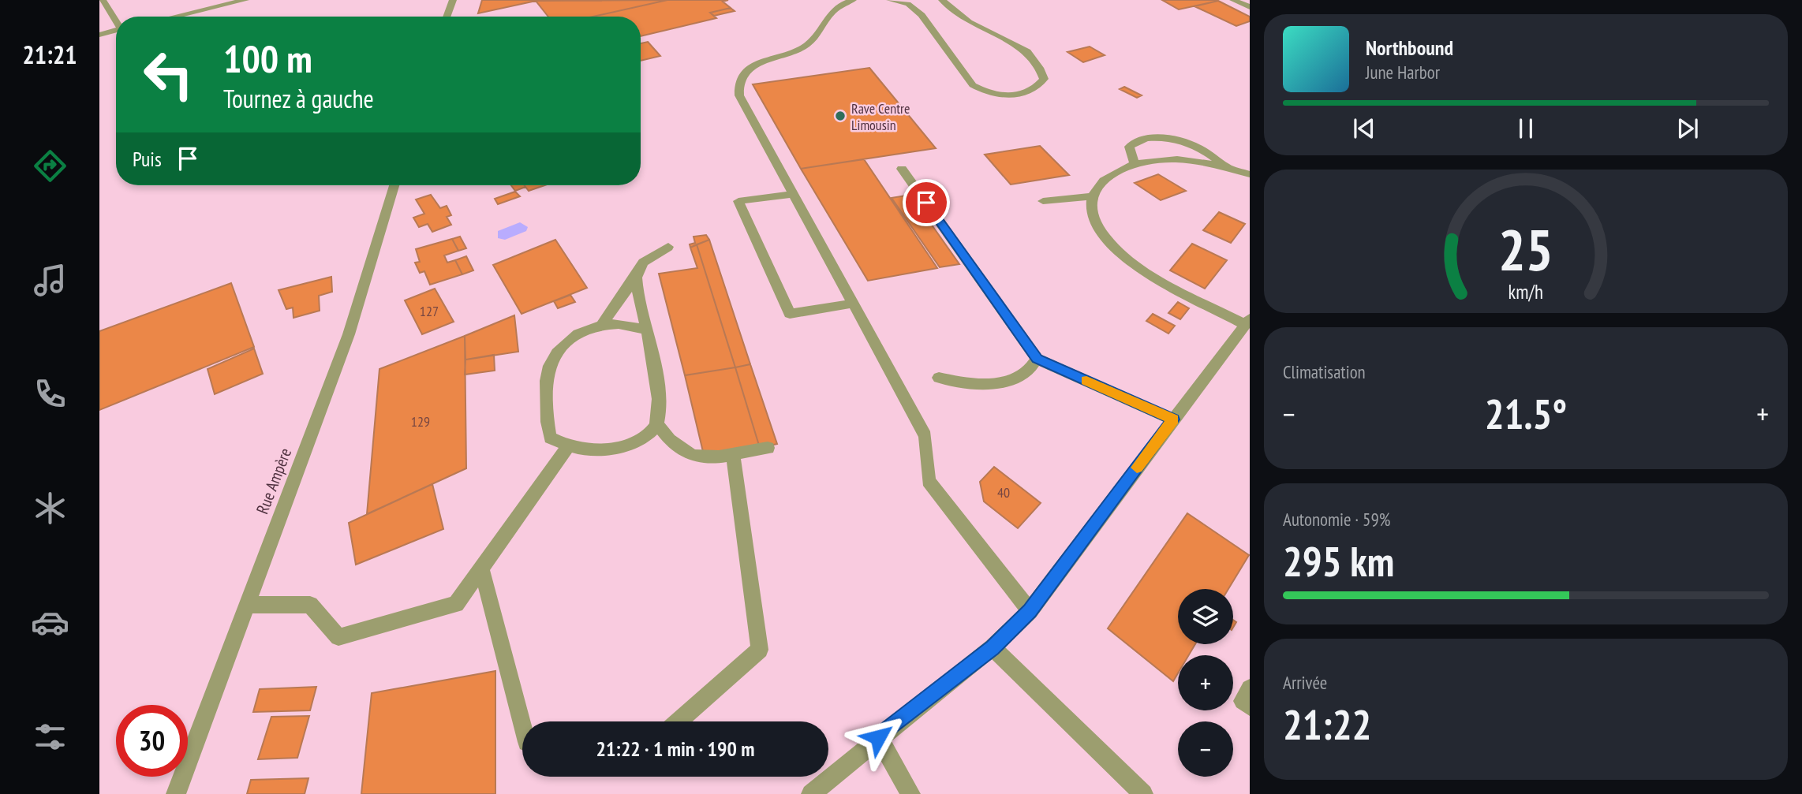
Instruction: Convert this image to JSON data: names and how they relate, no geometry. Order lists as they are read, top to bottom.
{
  "streets": {
    "street": ["Rue Ampère"]
  },
  "places": ["Rave Centre Limousin"],
  "house_numbers": ["127", "129", "40"],
  "page": {
    "tabs": "21:21",
    "turn": ["100 m", "Tournez à gauche"],
    "song": ["Northbound", "June Harbor"],
    "then": "Puis",
    "tile": [
      "Climatisation",
      ["Autonomie · 59%", "295 km"],
      ["Arrivée", "21:22"]
    ],
    "heat": ["−", "21.5°", "+"],
    "map_buttons": ["+", "−"],
    "limit": "30",
    "trip": "21:22 · 1 min · 190 m",
    "gauge": ["25", "km/h"]
  }
}
